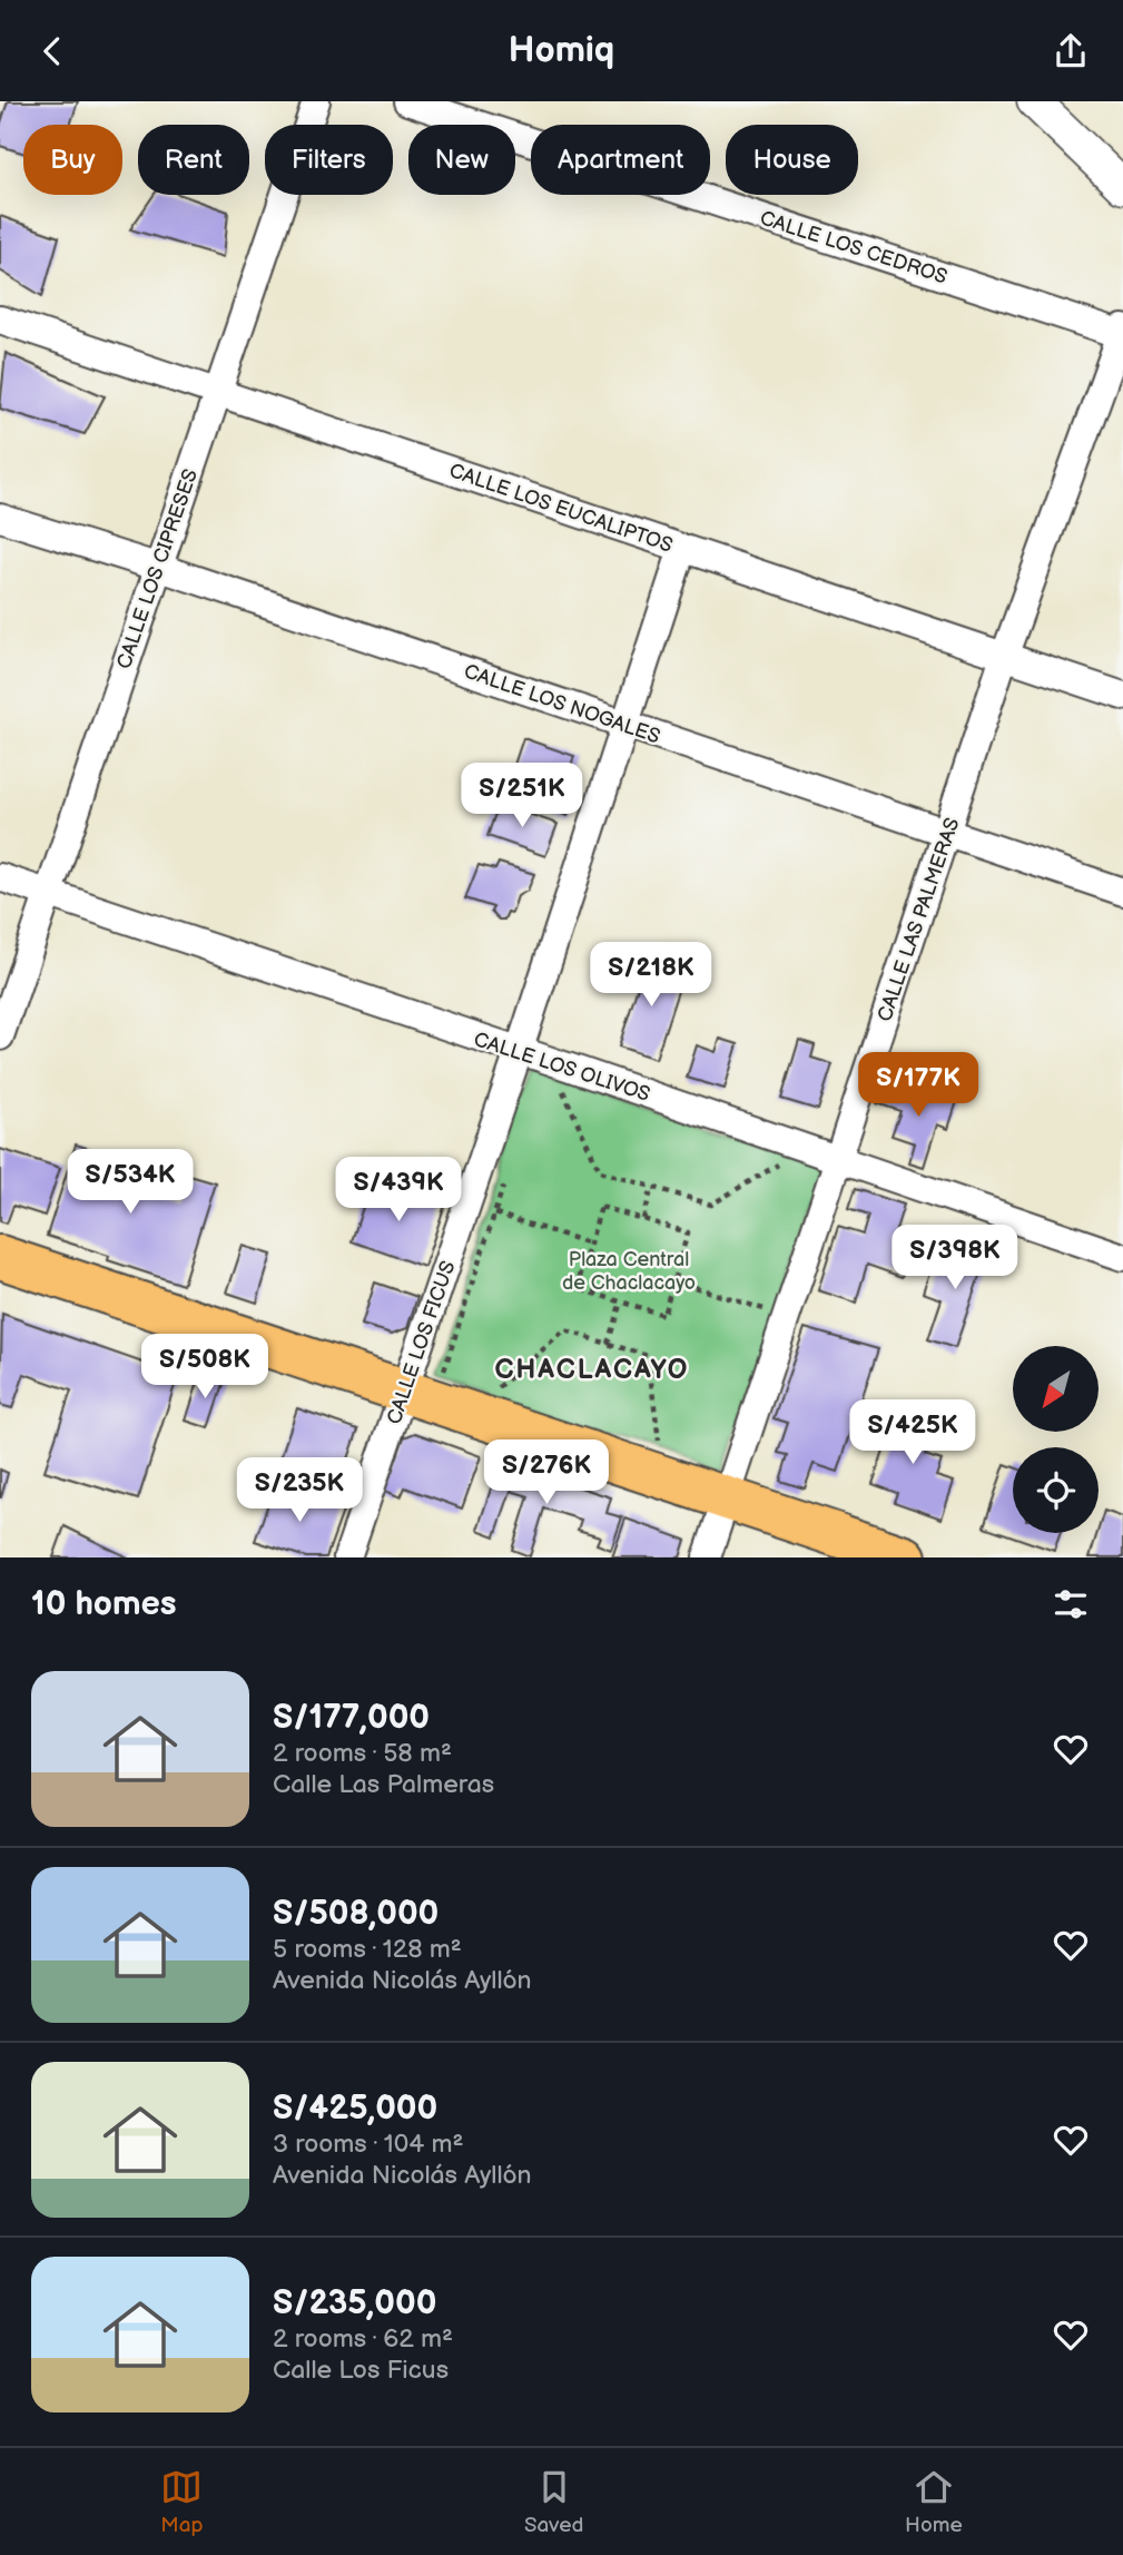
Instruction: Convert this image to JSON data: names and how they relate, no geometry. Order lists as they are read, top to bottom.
{
  "streets": {
    "street": [
      "CALLE LOS CEDROS",
      "CALLE LOS EUCALIPTOS",
      "CALLE LOS CIPRESES",
      "CALLE LOS NOGALES",
      "CALLE LAS PALMERAS",
      "CALLE LOS OLIVOS",
      "CALLE LOS FICUS"
    ]
  },
  "crossings": [
    ["CALLE LOS CEDROS", "CALLE LAS PALMERAS"],
    ["CALLE LOS EUCALIPTOS", "CALLE LOS CIPRESES"],
    ["CALLE LOS EUCALIPTOS", "CALLE LAS PALMERAS"],
    ["CALLE LOS EUCALIPTOS", "CALLE LOS FICUS"],
    ["CALLE LOS CIPRESES", "CALLE LOS NOGALES"],
    ["CALLE LOS CIPRESES", "CALLE LOS OLIVOS"],
    ["CALLE LOS NOGALES", "CALLE LAS PALMERAS"],
    ["CALLE LOS NOGALES", "CALLE LOS FICUS"],
    ["CALLE LAS PALMERAS", "CALLE LOS OLIVOS"],
    ["CALLE LOS OLIVOS", "CALLE LOS FICUS"]
  ],
  "districts": ["CHACLACAYO"],
  "parks": ["Plaza Central de Chaclacayo"],
  "north": "bottom left",
  "page": {
    "header": "Homiq",
    "chip": [
      "Buy",
      "Rent",
      "Filters",
      "New",
      "Apartment",
      "House"
    ],
    "price": [
      "S/251K",
      "S/218K",
      "S/177K",
      "S/534K",
      "S/439K",
      "S/398K",
      "S/508K",
      "S/425K",
      "S/276K",
      "S/235K"
    ],
    "heading": "10 homes",
    "list": [
      {
        "name": "S/177,000",
        "note": "2 rooms · 58 m² · Calle Las Palmeras"
      },
      {
        "name": "S/508,000",
        "note": "5 rooms · 128 m² · Avenida Nicolás Ayllón"
      },
      {
        "name": "S/425,000",
        "note": "3 rooms · 104 m² · Avenida Nicolás Ayllón"
      },
      {
        "name": "S/235,000",
        "note": "2 rooms · 62 m² · Calle Los Ficus"
      }
    ],
    "tabs": ["Map", "Saved", "Home"]
  }
}
